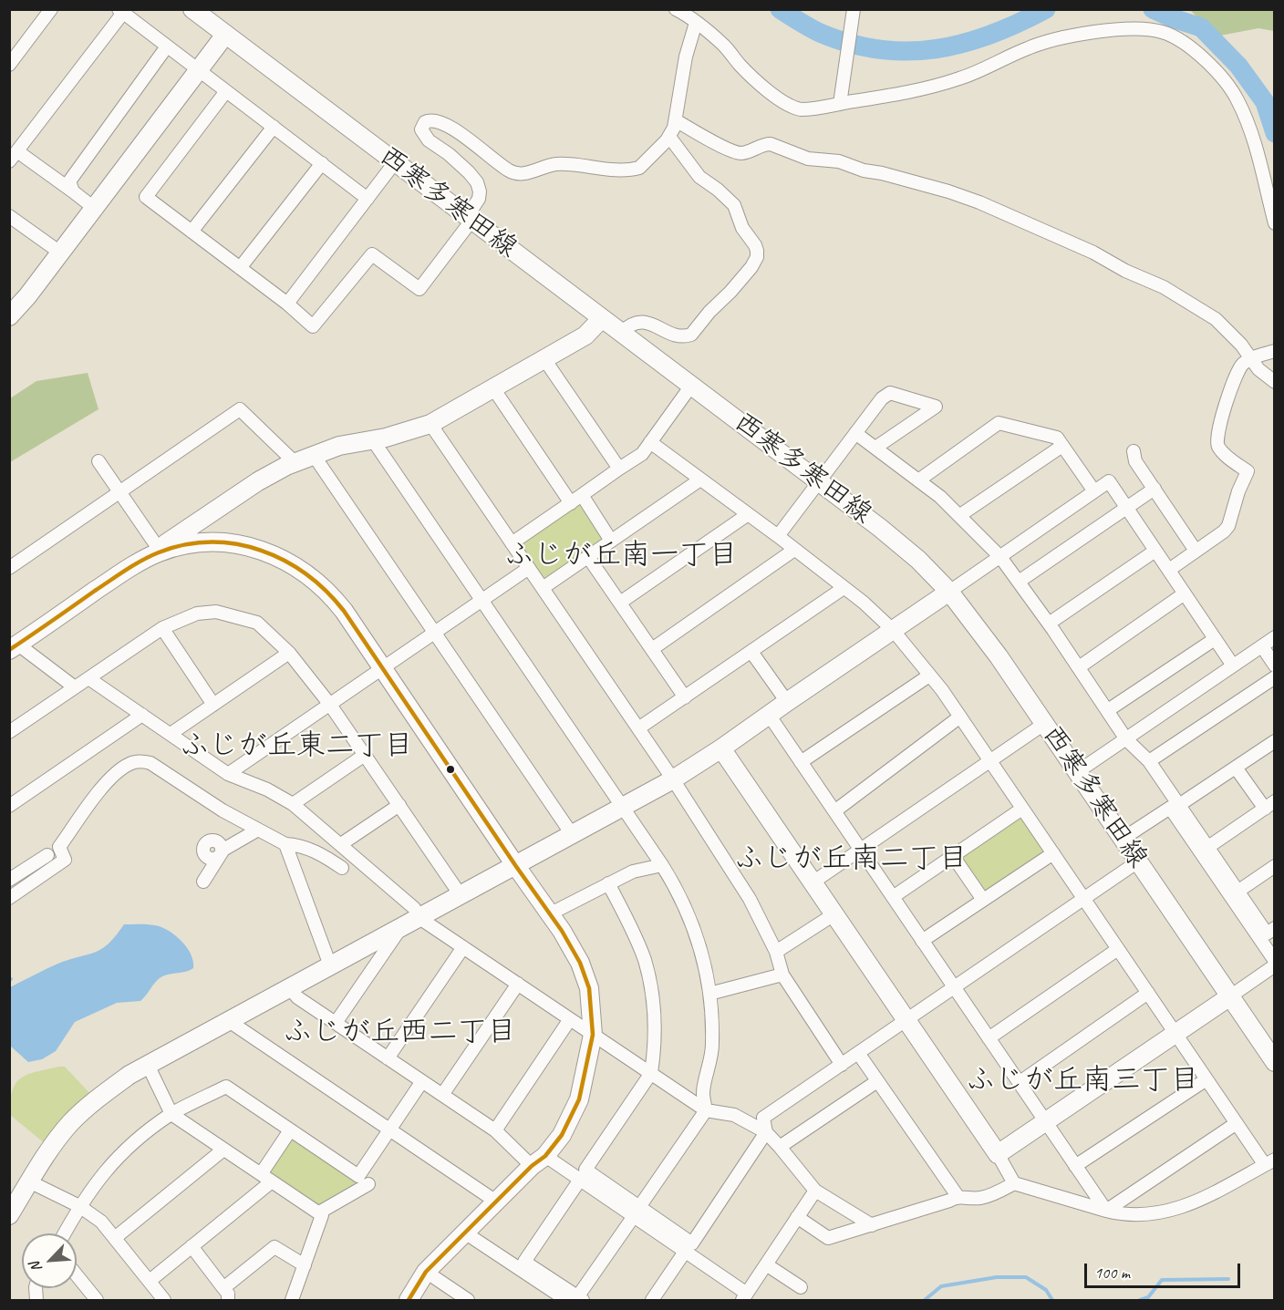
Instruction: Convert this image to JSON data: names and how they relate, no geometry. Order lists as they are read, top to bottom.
{
  "streets": {
    "street": ["西寒多寒田線"]
  },
  "districts": [
    "ふじが丘南一丁目",
    "ふじが丘東二丁目",
    "ふじが丘南二丁目",
    "ふじが丘西二丁目",
    "ふじが丘南三丁目"
  ],
  "scale_bar": "100 m",
  "north": "bottom left"
}
